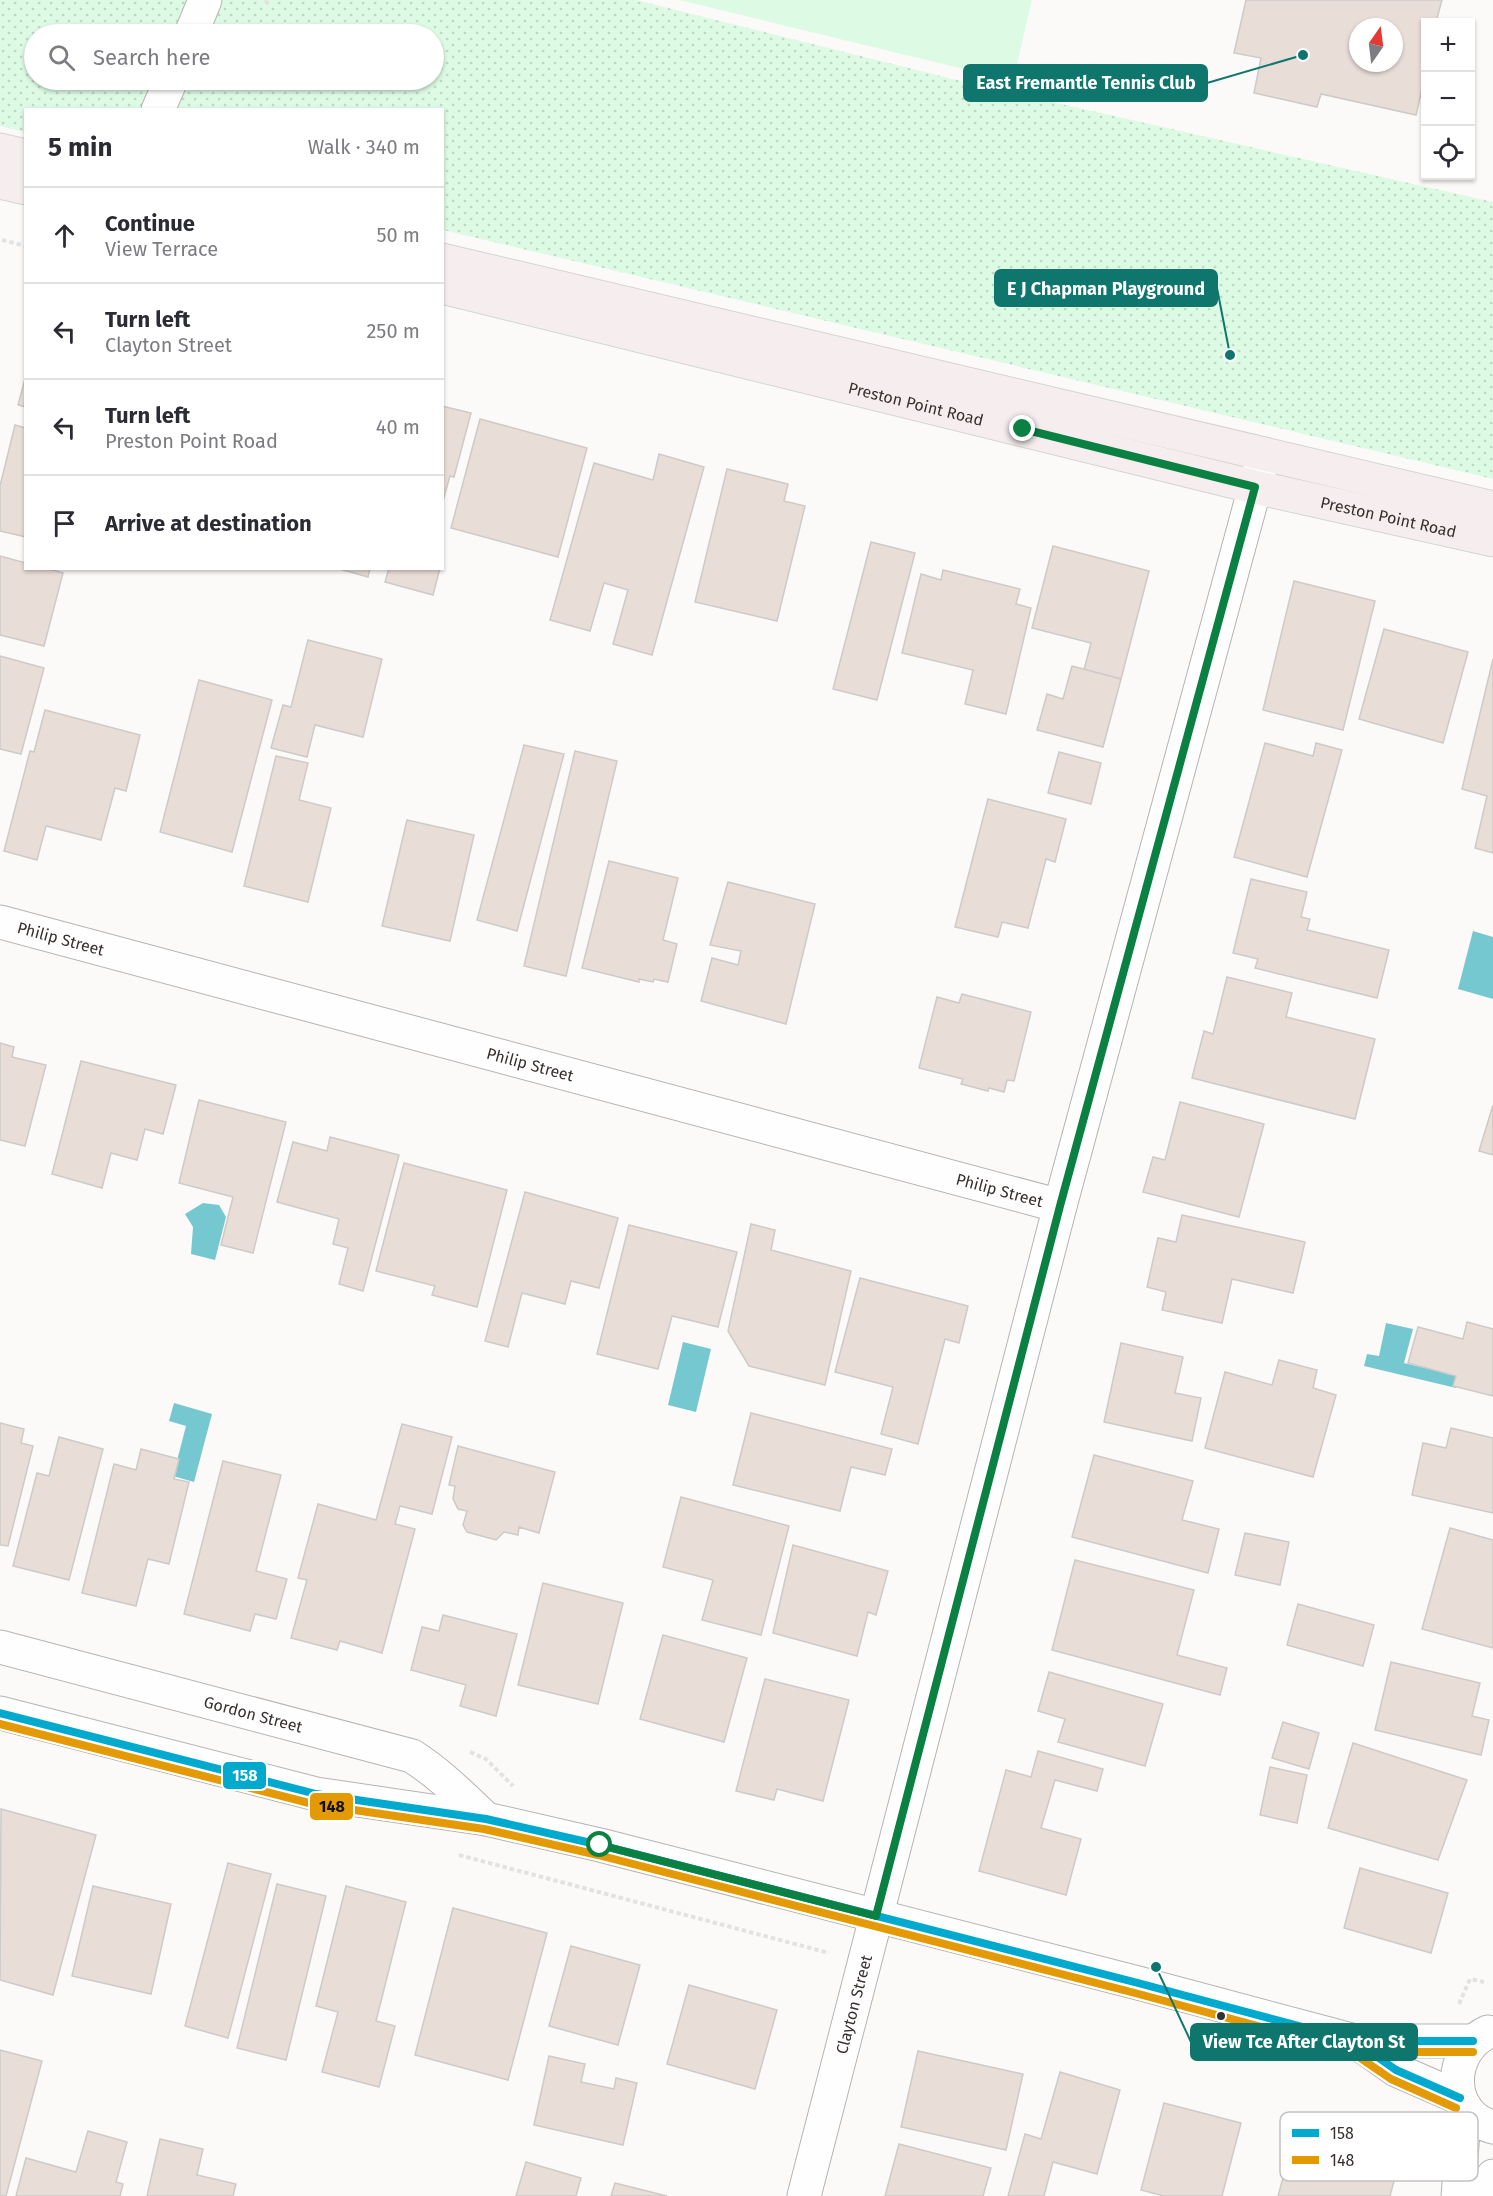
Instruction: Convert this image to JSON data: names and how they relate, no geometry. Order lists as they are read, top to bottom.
{
  "streets": {
    "main road": ["Preston Point Road"],
    "street": ["Philip Street", "Gordon Street", "Clayton Street"]
  },
  "crossings": [
    ["Preston Point Road", "Clayton Street"],
    ["Philip Street", "Clayton Street"]
  ],
  "places": ["East Fremantle Tennis Club", "E J Chapman Playground", "View Tce After Clayton St"],
  "lines": ["transit line 158", "transit line 148"],
  "legend": ["158", "148"],
  "north": "top",
  "page": {
    "map_buttons": ["+", "−"],
    "search": "Search here",
    "heading": ["5 min", "Walk · 340 m"],
    "list": [
      ["Continue", "View Terrace", "50 m"],
      ["Turn left", "Clayton Street", "250 m"],
      ["Turn left", "Preston Point Road", "40 m"],
      "Arrive at destination"
    ]
  }
}
